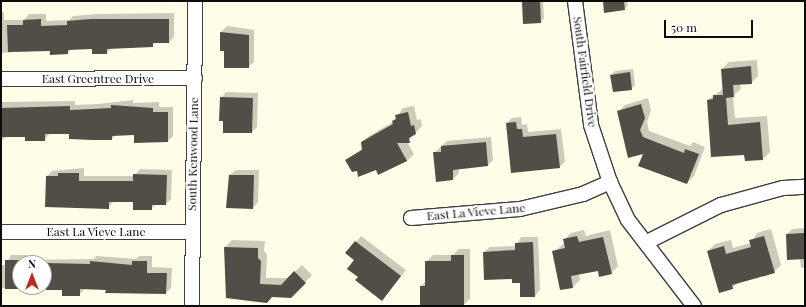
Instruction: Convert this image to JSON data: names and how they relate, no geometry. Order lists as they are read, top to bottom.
{
  "streets": {
    "street": [
      "South Fairfield Drive",
      "East Greentree Drive",
      "South Kenwood Lane",
      "East La Vieve Lane"
    ]
  },
  "crossings": [
    ["South Fairfield Drive", "East La Vieve Lane"],
    ["East Greentree Drive", "South Kenwood Lane"],
    ["South Kenwood Lane", "East La Vieve Lane"]
  ],
  "scale_bar": "50 m",
  "north": "top"
}
